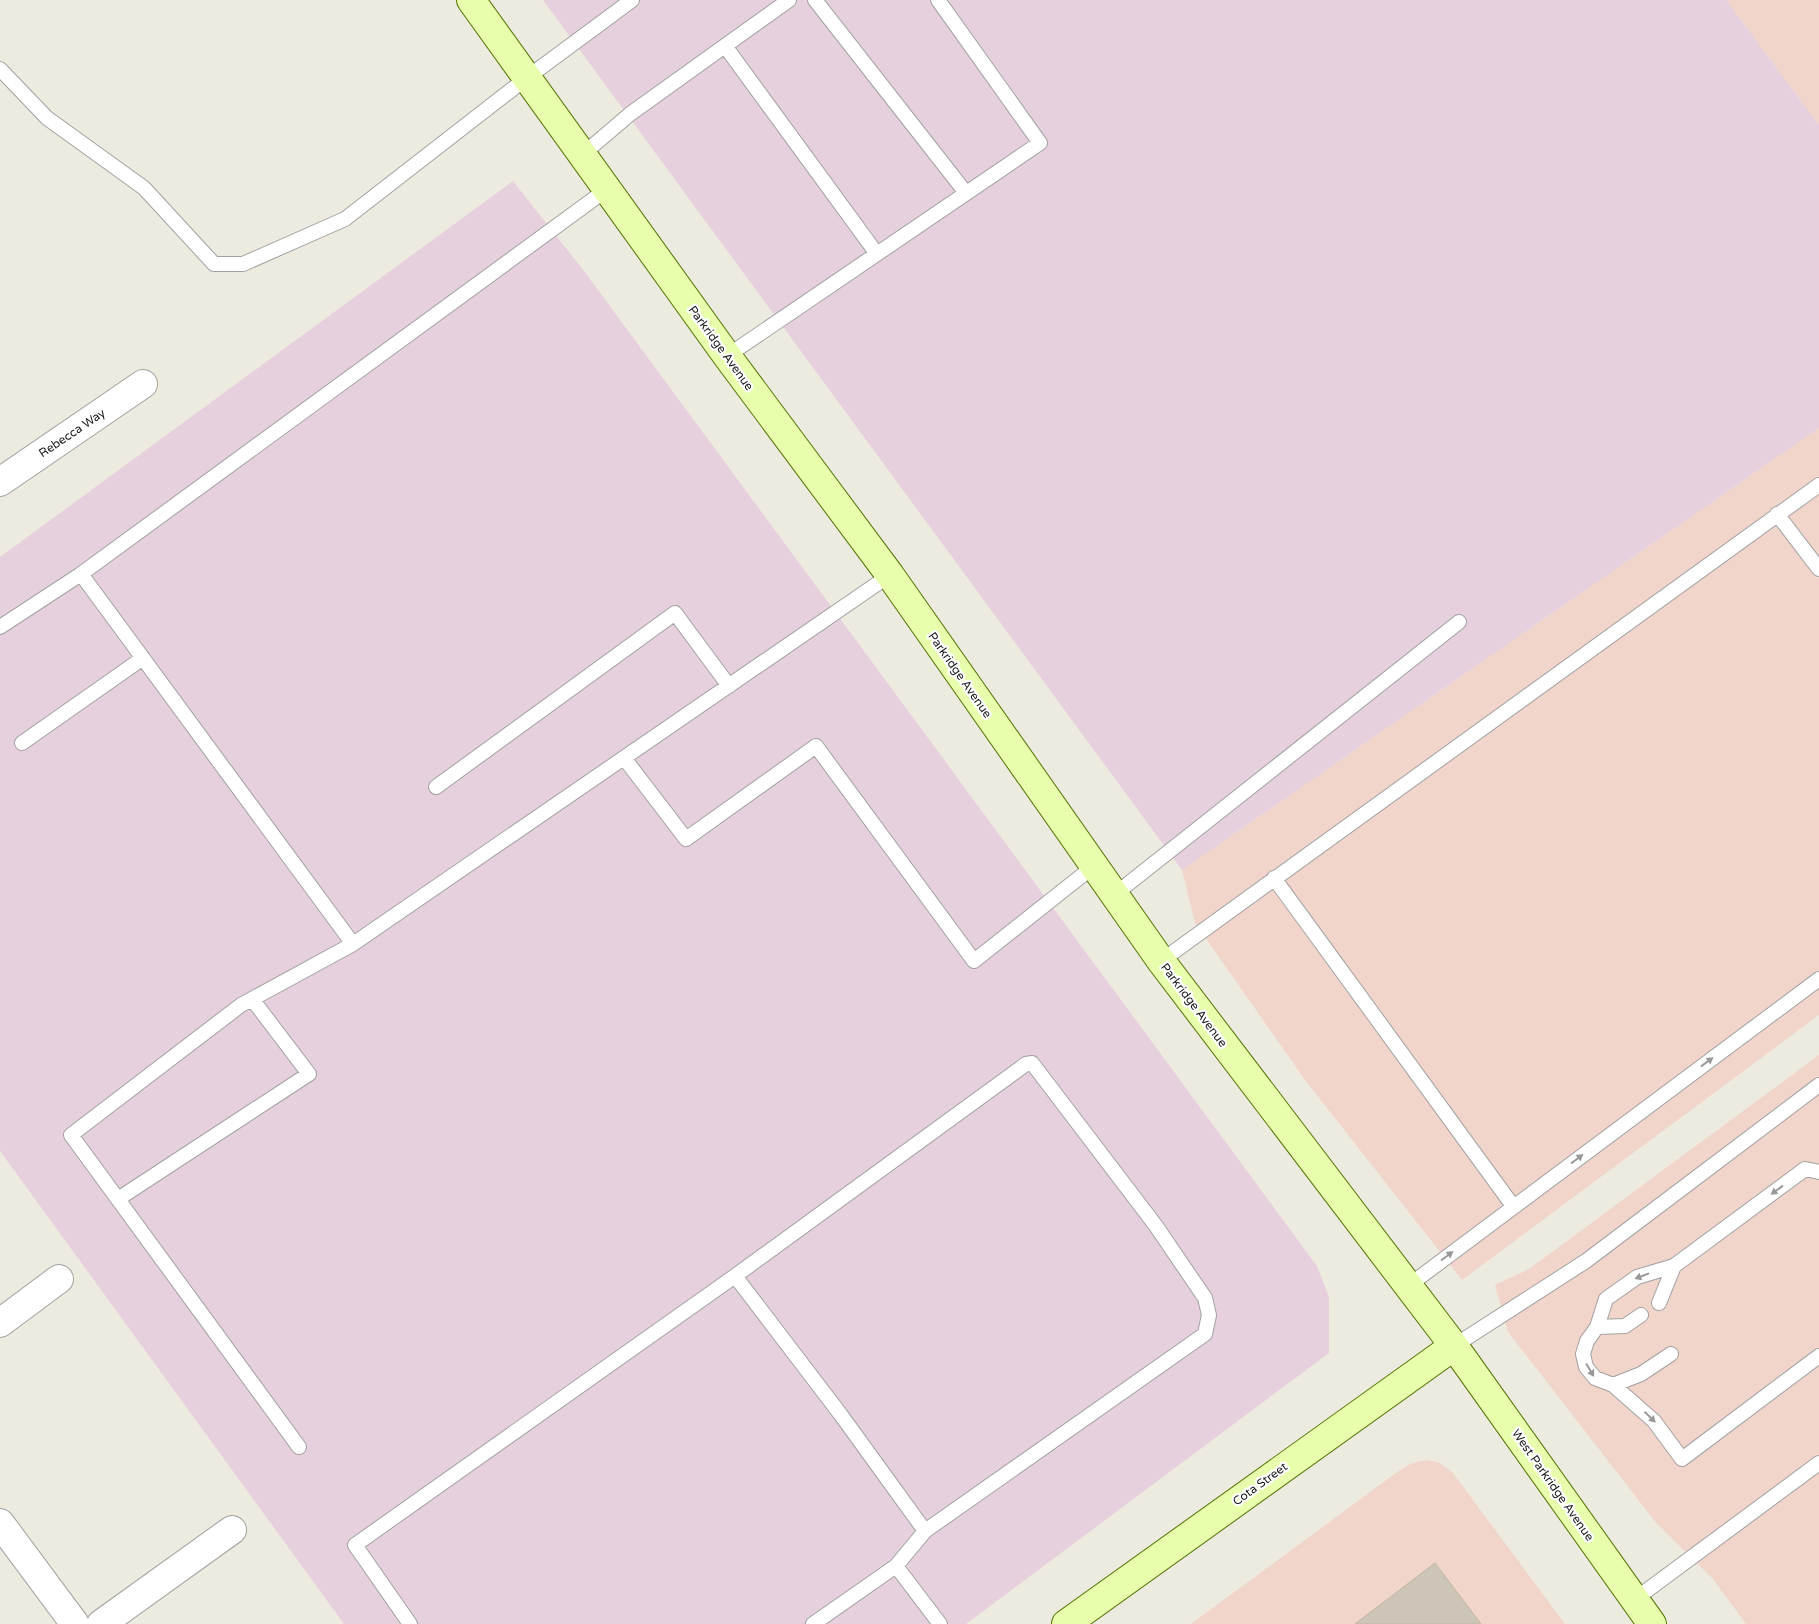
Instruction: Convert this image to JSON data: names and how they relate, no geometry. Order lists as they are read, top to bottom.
{
  "streets": {
    "street": [
      "Parkridge Avenue",
      "Rebecca Way",
      "Cota Street",
      "West Parkridge Avenue"
    ]
  },
  "crossings": [
    ["Parkridge Avenue", "Cota Street"],
    ["Parkridge Avenue", "West Parkridge Avenue"],
    ["Cota Street", "West Parkridge Avenue"]
  ]
}
